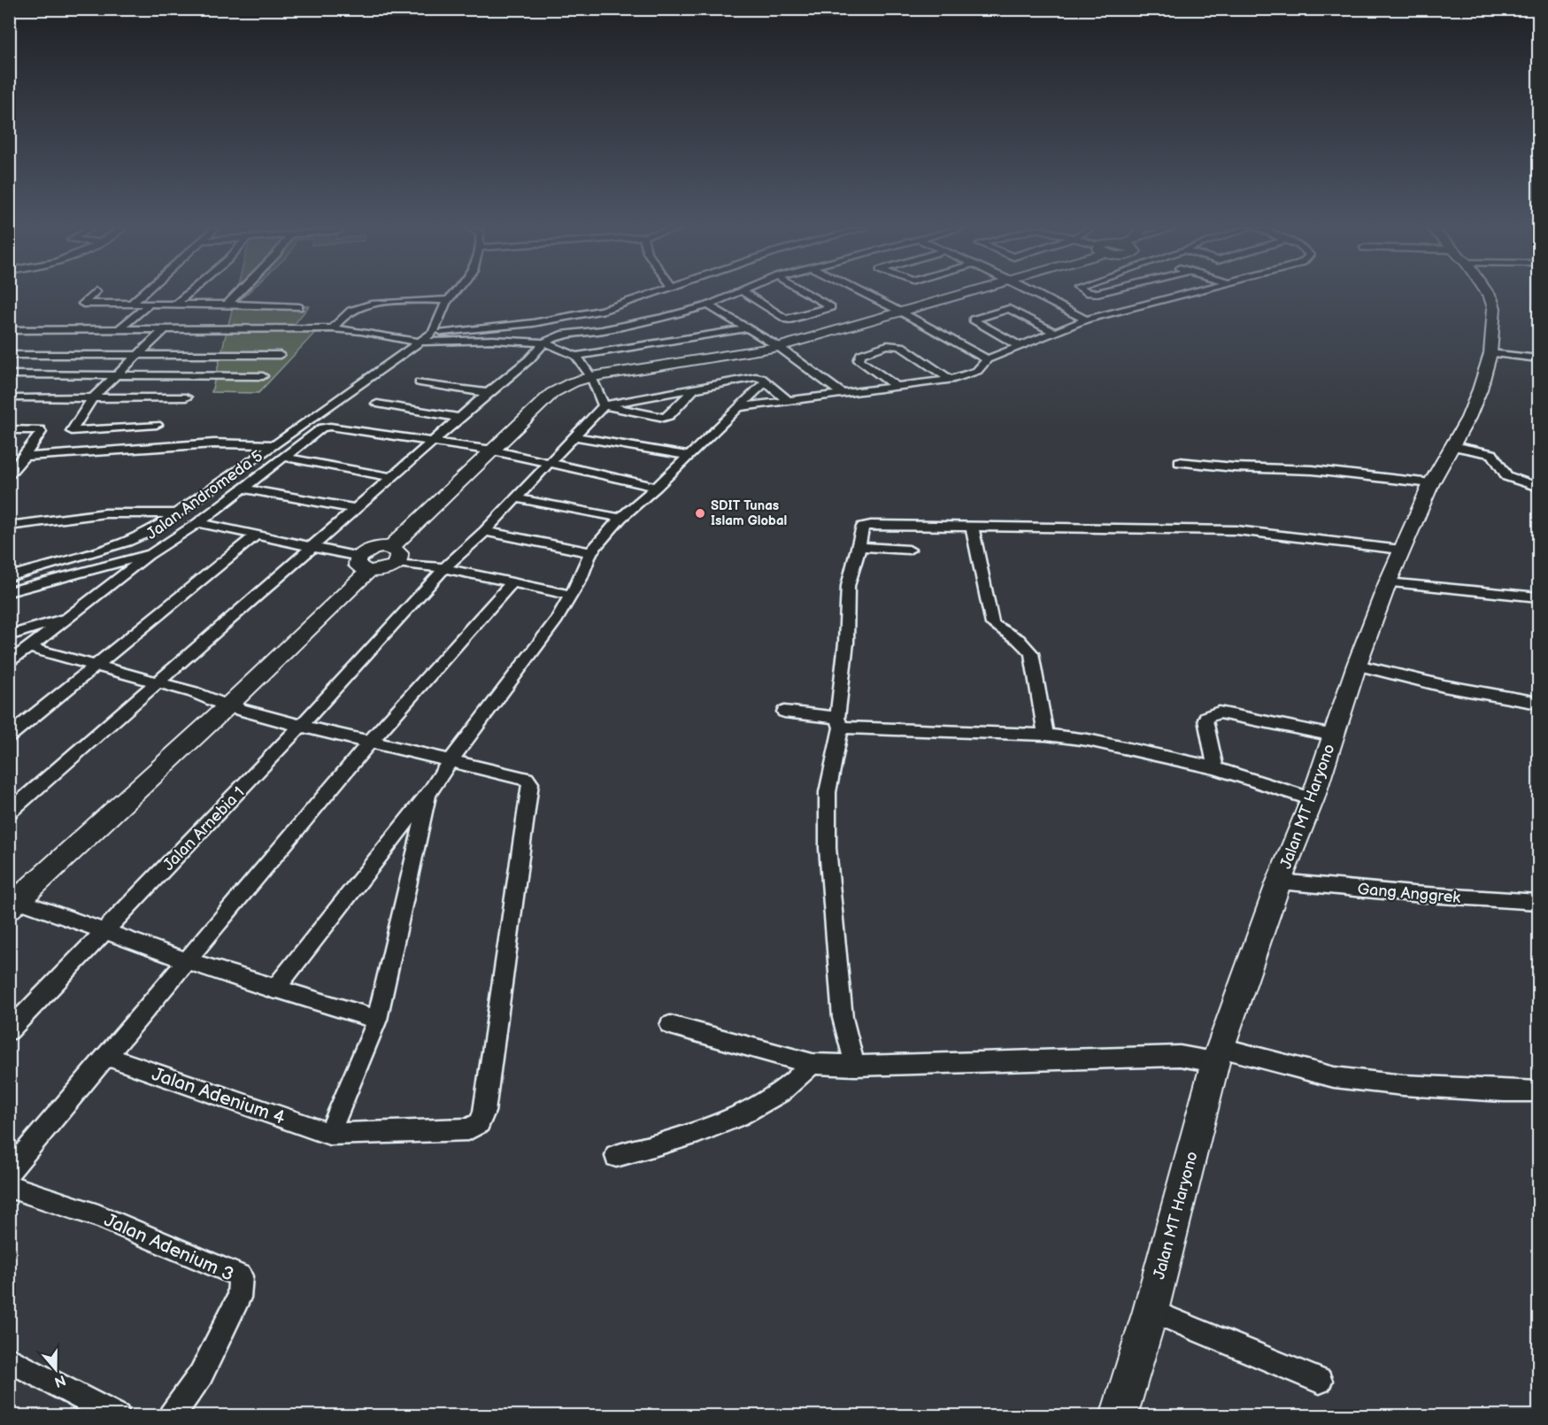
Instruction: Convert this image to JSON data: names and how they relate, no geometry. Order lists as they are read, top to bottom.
{
  "streets": {
    "street": [
      "Jalan Andromeda 5",
      "Jalan MT Haryono",
      "Jalan Arnebia 1",
      "Gang Anggrek",
      "Jalan Adenium 4",
      "Jalan Adenium 3"
    ]
  },
  "crossings": [
    ["Jalan MT Haryono", "Gang Anggrek"]
  ],
  "places": ["SDIT Tunas Islam Global"],
  "north": "bottom"
}
